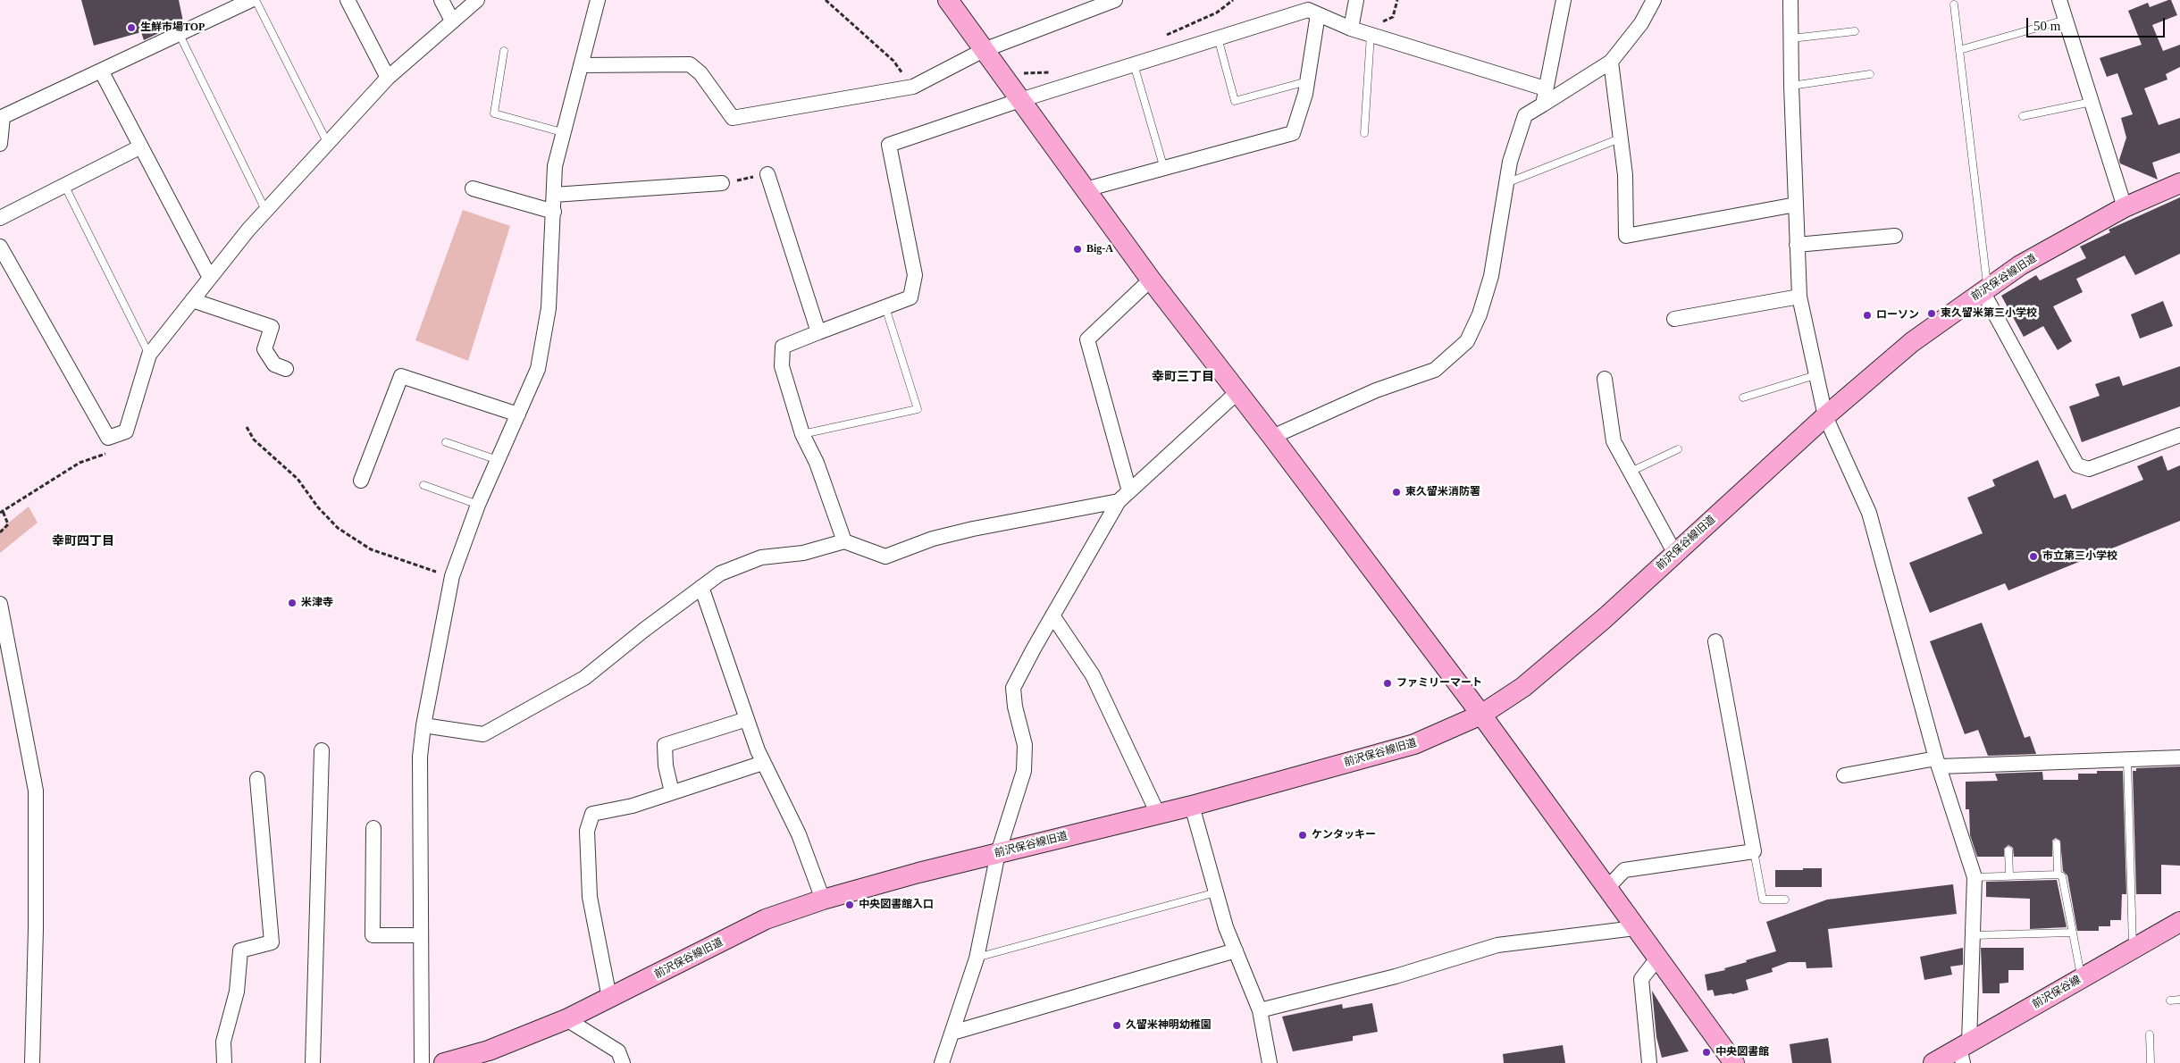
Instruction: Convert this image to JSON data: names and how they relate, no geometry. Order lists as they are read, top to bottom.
{
  "streets": {
    "street": ["前沢保谷線旧道", "前沢保谷線"]
  },
  "districts": ["幸町三丁目", "幸町四丁目"],
  "places": [
    "生鮮市場TOP",
    "Big-A",
    "東久留米第三小学校",
    "ローソン",
    "東久留米消防署",
    "市立第三小学校",
    "米津寺",
    "ファミリーマート",
    "ケンタッキー",
    "中央図書館入口",
    "久留米神明幼稚園",
    "中央図書館"
  ],
  "scale_bar": "50 m"
}
